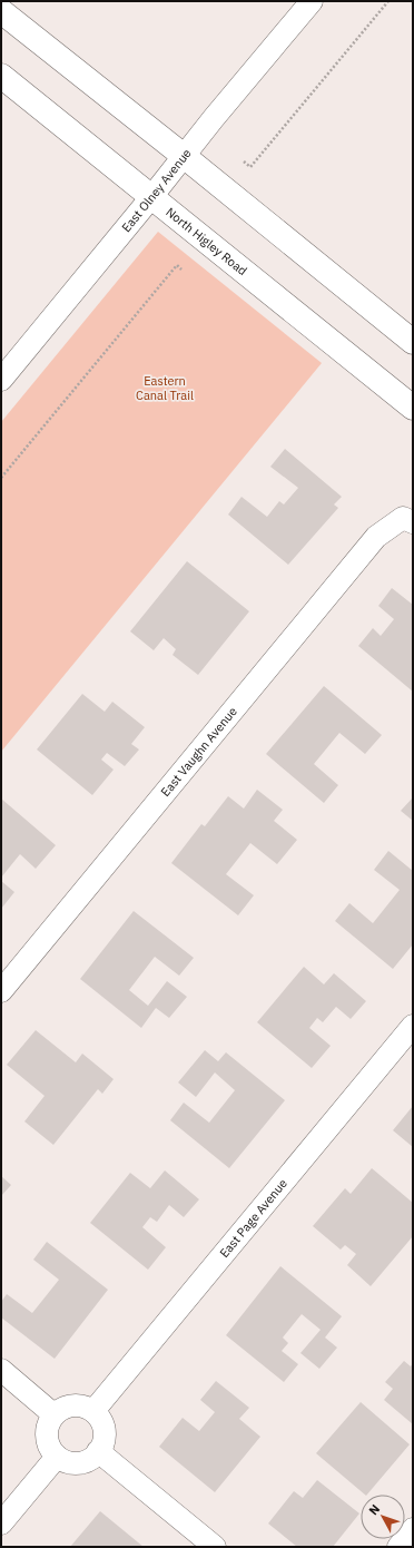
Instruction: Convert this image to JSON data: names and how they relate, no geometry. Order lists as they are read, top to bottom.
{
  "streets": {
    "main road": ["North Higley Road"],
    "street": ["East Olney Avenue", "East Vaughn Avenue", "East Page Avenue"]
  },
  "crossings": [
    ["East Olney Avenue", "North Higley Road"]
  ],
  "parks": ["Eastern Canal Trail"],
  "north": "top left"
}
